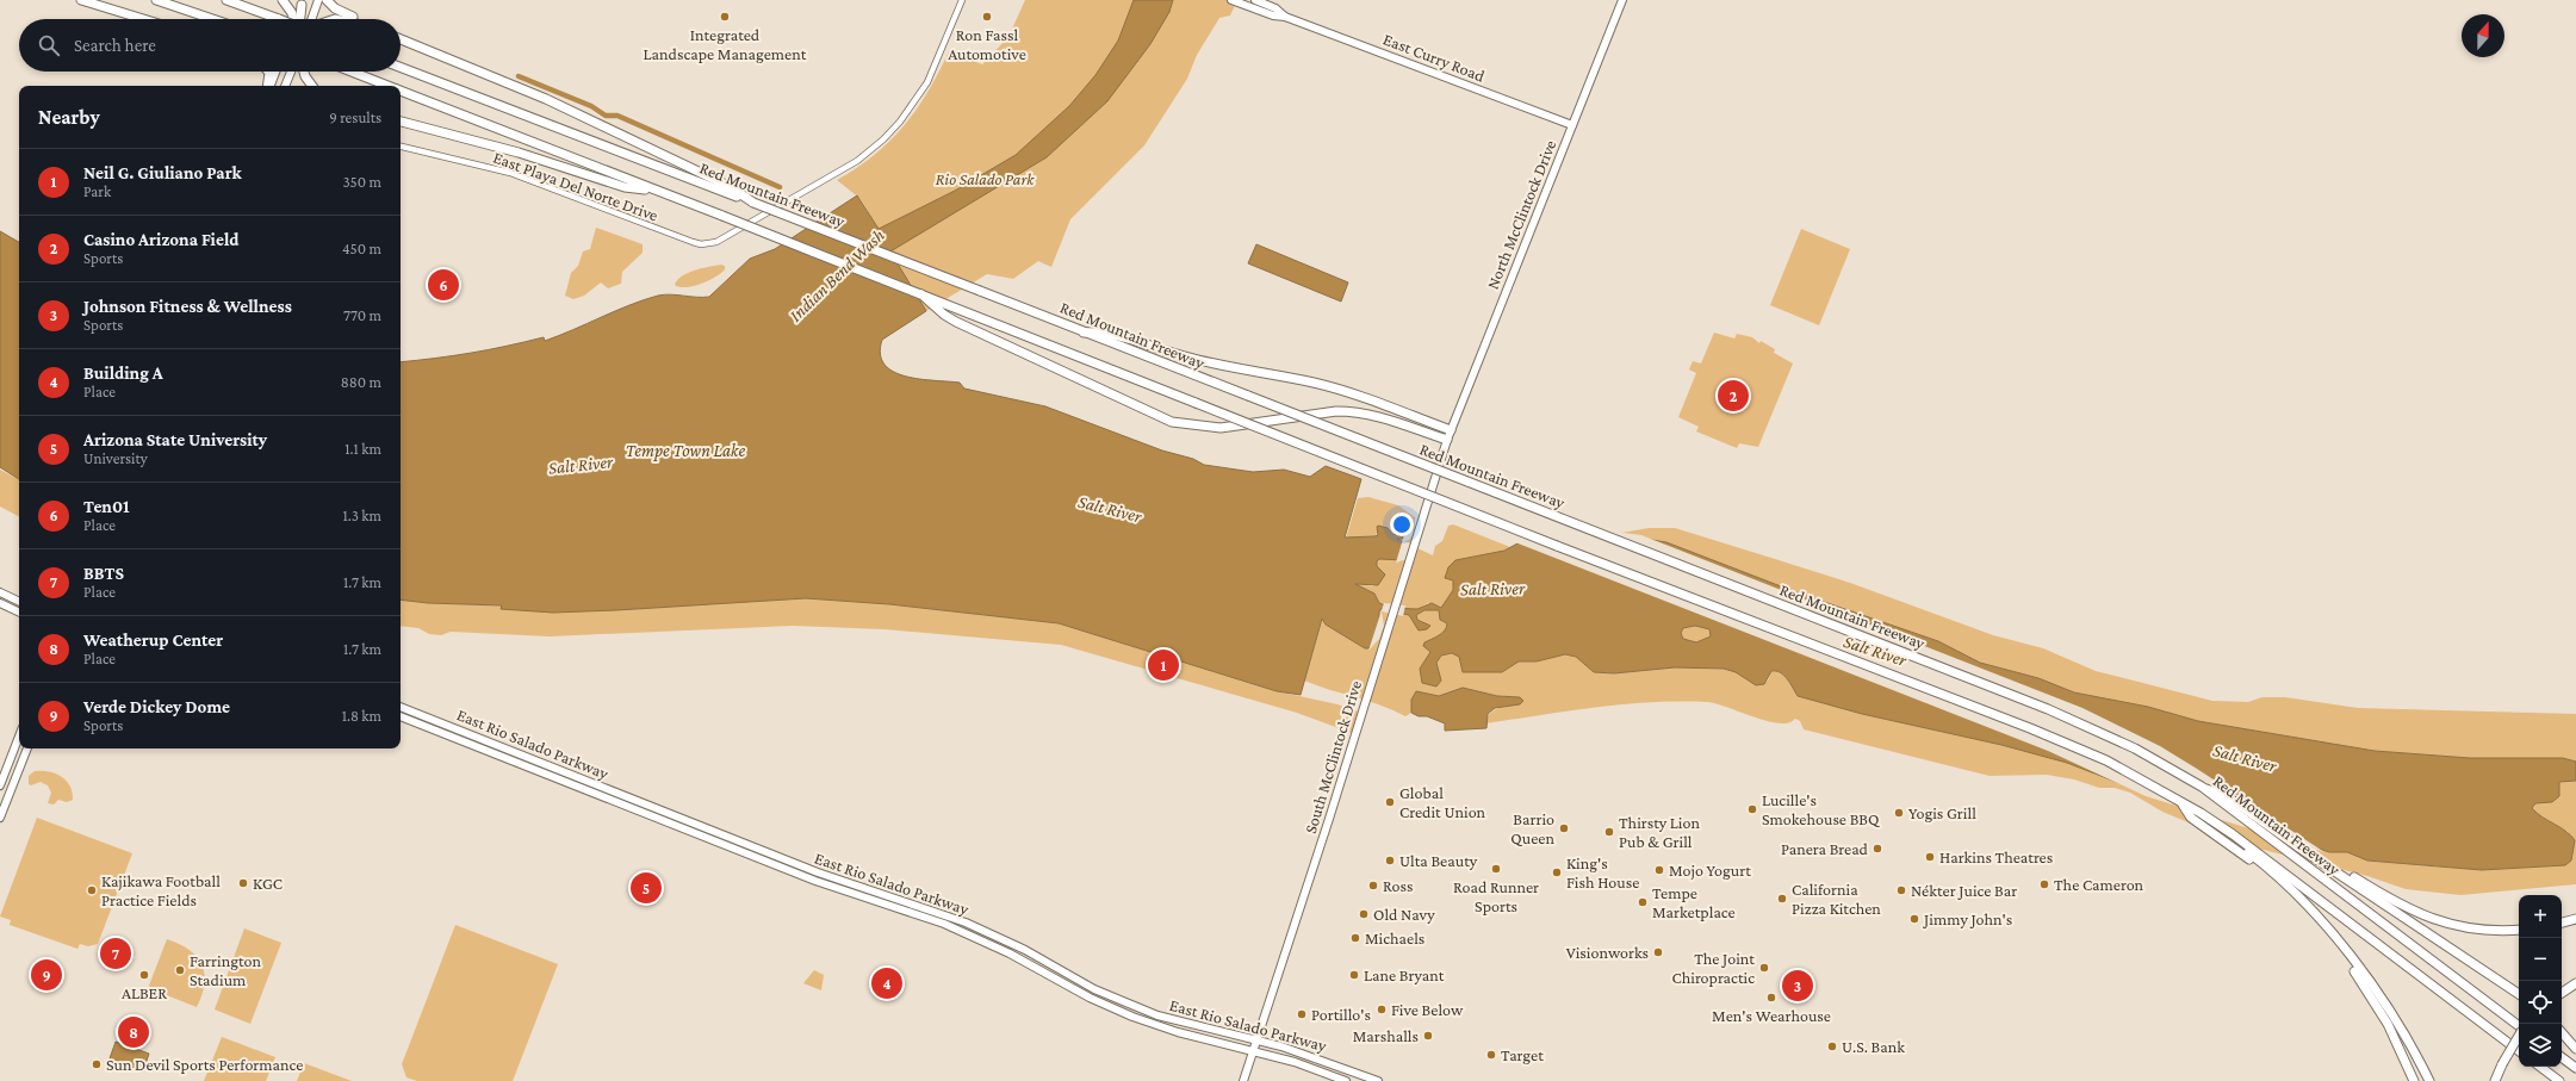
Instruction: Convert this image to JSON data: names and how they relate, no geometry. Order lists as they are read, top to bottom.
{
  "streets": {
    "highway": ["Red Mountain Freeway"],
    "main road": [
      "East Curry Road",
      "North McClintock Drive",
      "East Rio Salado Parkway",
      "South McClintock Drive"
    ],
    "street": ["East Playa Del Norte Drive"]
  },
  "crossings": [
    ["East Curry Road", "North McClintock Drive"],
    ["North McClintock Drive", "South McClintock Drive"],
    ["East Rio Salado Parkway", "South McClintock Drive"]
  ],
  "water": ["Indian Bend Wash", "Tempe Town Lake", "Salt River"],
  "parks": ["Rio Salado Park"],
  "places": [
    "Integrated Landscape Management",
    "Ron Fassl Automotive",
    "Global Credit Union",
    "Lucille's Smokehouse BBQ",
    "Yogis Grill",
    "Barrio Queen",
    "Thirsty Lion Pub & Grill",
    "Panera Bread",
    "Harkins Theatres",
    "Ulta Beauty",
    "Road Runner Sports",
    "Mojo Yogurt",
    "King's Fish House",
    "KGC",
    "The Cameron",
    "Ross",
    "Kajikawa Football Practice Fields",
    "Nékter Juice Bar",
    "California Pizza Kitchen",
    "Tempe Marketplace",
    "Old Navy",
    "Jimmy John's",
    "Michaels",
    "Visionworks",
    "The Joint Chiropractic",
    "Farrington Stadium",
    "ALBER",
    "Lane Bryant",
    "Men's Wearhouse",
    "Five Below",
    "Portillo's",
    "Marshalls",
    "U.S. Bank",
    "Target",
    "Sun Devil Sports Performance"
  ],
  "north": "top",
  "page": {
    "search": "Search here",
    "heading": ["Nearby", "9 results"],
    "list": [
      {
        "mark": "1",
        "name": "Neil G. Giuliano Park",
        "note": "Park",
        "value": "350 m"
      },
      {
        "mark": "2",
        "name": "Casino Arizona Field",
        "note": "Sports",
        "value": "450 m"
      },
      {
        "mark": "3",
        "name": "Johnson Fitness & Wellness",
        "note": "Sports",
        "value": "770 m"
      },
      {
        "mark": "4",
        "name": "Building A",
        "note": "Place",
        "value": "880 m"
      },
      {
        "mark": "5",
        "name": "Arizona State University",
        "note": "University",
        "value": "1.1 km"
      },
      {
        "mark": "6",
        "name": "Ten01",
        "note": "Place",
        "value": "1.3 km"
      },
      {
        "mark": "7",
        "name": "BBTS",
        "note": "Place",
        "value": "1.7 km"
      },
      {
        "mark": "8",
        "name": "Weatherup Center",
        "note": "Place",
        "value": "1.7 km"
      },
      {
        "mark": "9",
        "name": "Verde Dickey Dome",
        "note": "Sports",
        "value": "1.8 km"
      }
    ],
    "pins": [
      "6",
      "2",
      "1",
      "5",
      "7",
      "9",
      "4",
      "3",
      "8"
    ],
    "map_buttons": ["+", "−"]
  }
}
